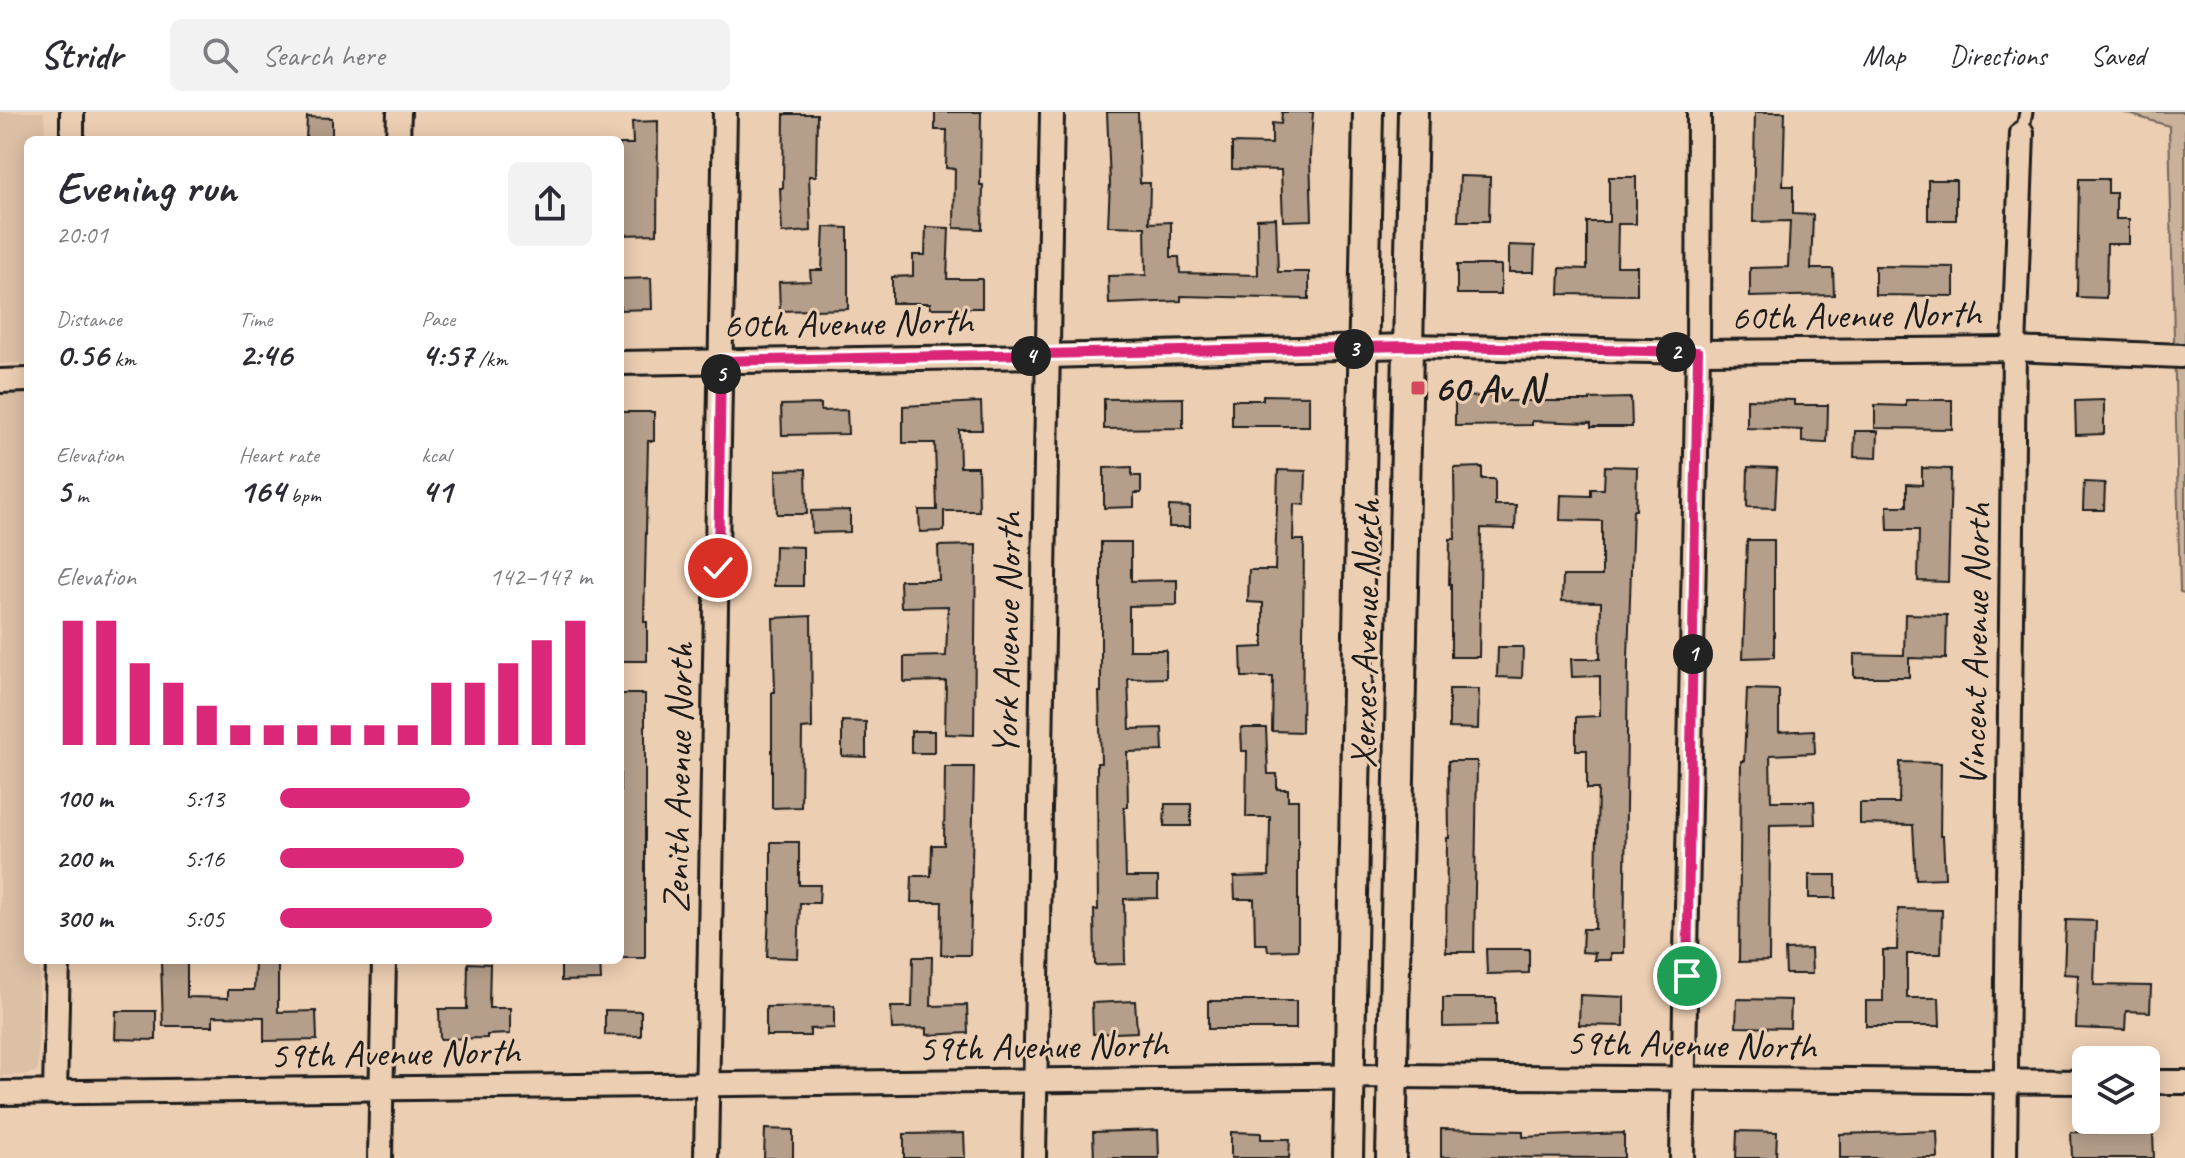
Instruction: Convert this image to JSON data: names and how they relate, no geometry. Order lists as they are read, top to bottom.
{
  "streets": {
    "street": [
      "60th Avenue North",
      "York Avenue North",
      "Xerxes Avenue North",
      "Vincent Avenue North",
      "Zenith Avenue North",
      "59th Avenue North"
    ]
  },
  "crossings": [
    ["60th Avenue North", "York Avenue North"],
    ["60th Avenue North", "Xerxes Avenue North"],
    ["60th Avenue North", "Vincent Avenue North"],
    ["60th Avenue North", "Zenith Avenue North"],
    ["York Avenue North", "59th Avenue North"],
    ["Xerxes Avenue North", "59th Avenue North"],
    ["Vincent Avenue North", "59th Avenue North"],
    ["Zenith Avenue North", "59th Avenue North"]
  ],
  "places": {
    "transit": ["60 Av N"]
  },
  "page": {
    "header": "Stridr",
    "search": "Search here",
    "nav": ["Map", "Directions", "Saved"],
    "heading": ["Evening run", "20:01"],
    "stats": [
      ["Distance", "0.56 km"],
      ["Time", "2:46"],
      ["Pace", "4:57 /km"],
      ["Elevation", "5 m"],
      ["Heart rate", "164 bpm"],
      ["kcal", "41"]
    ],
    "pins": [
      "3",
      "2",
      "4",
      "5",
      "1"
    ],
    "chart": ["Elevation", "142–147 m"],
    "list": [
      {
        "name": "100 m",
        "note": "5:13"
      },
      {
        "name": "200 m",
        "note": "5:16"
      },
      {
        "name": "300 m",
        "note": "5:05"
      }
    ]
  }
}
